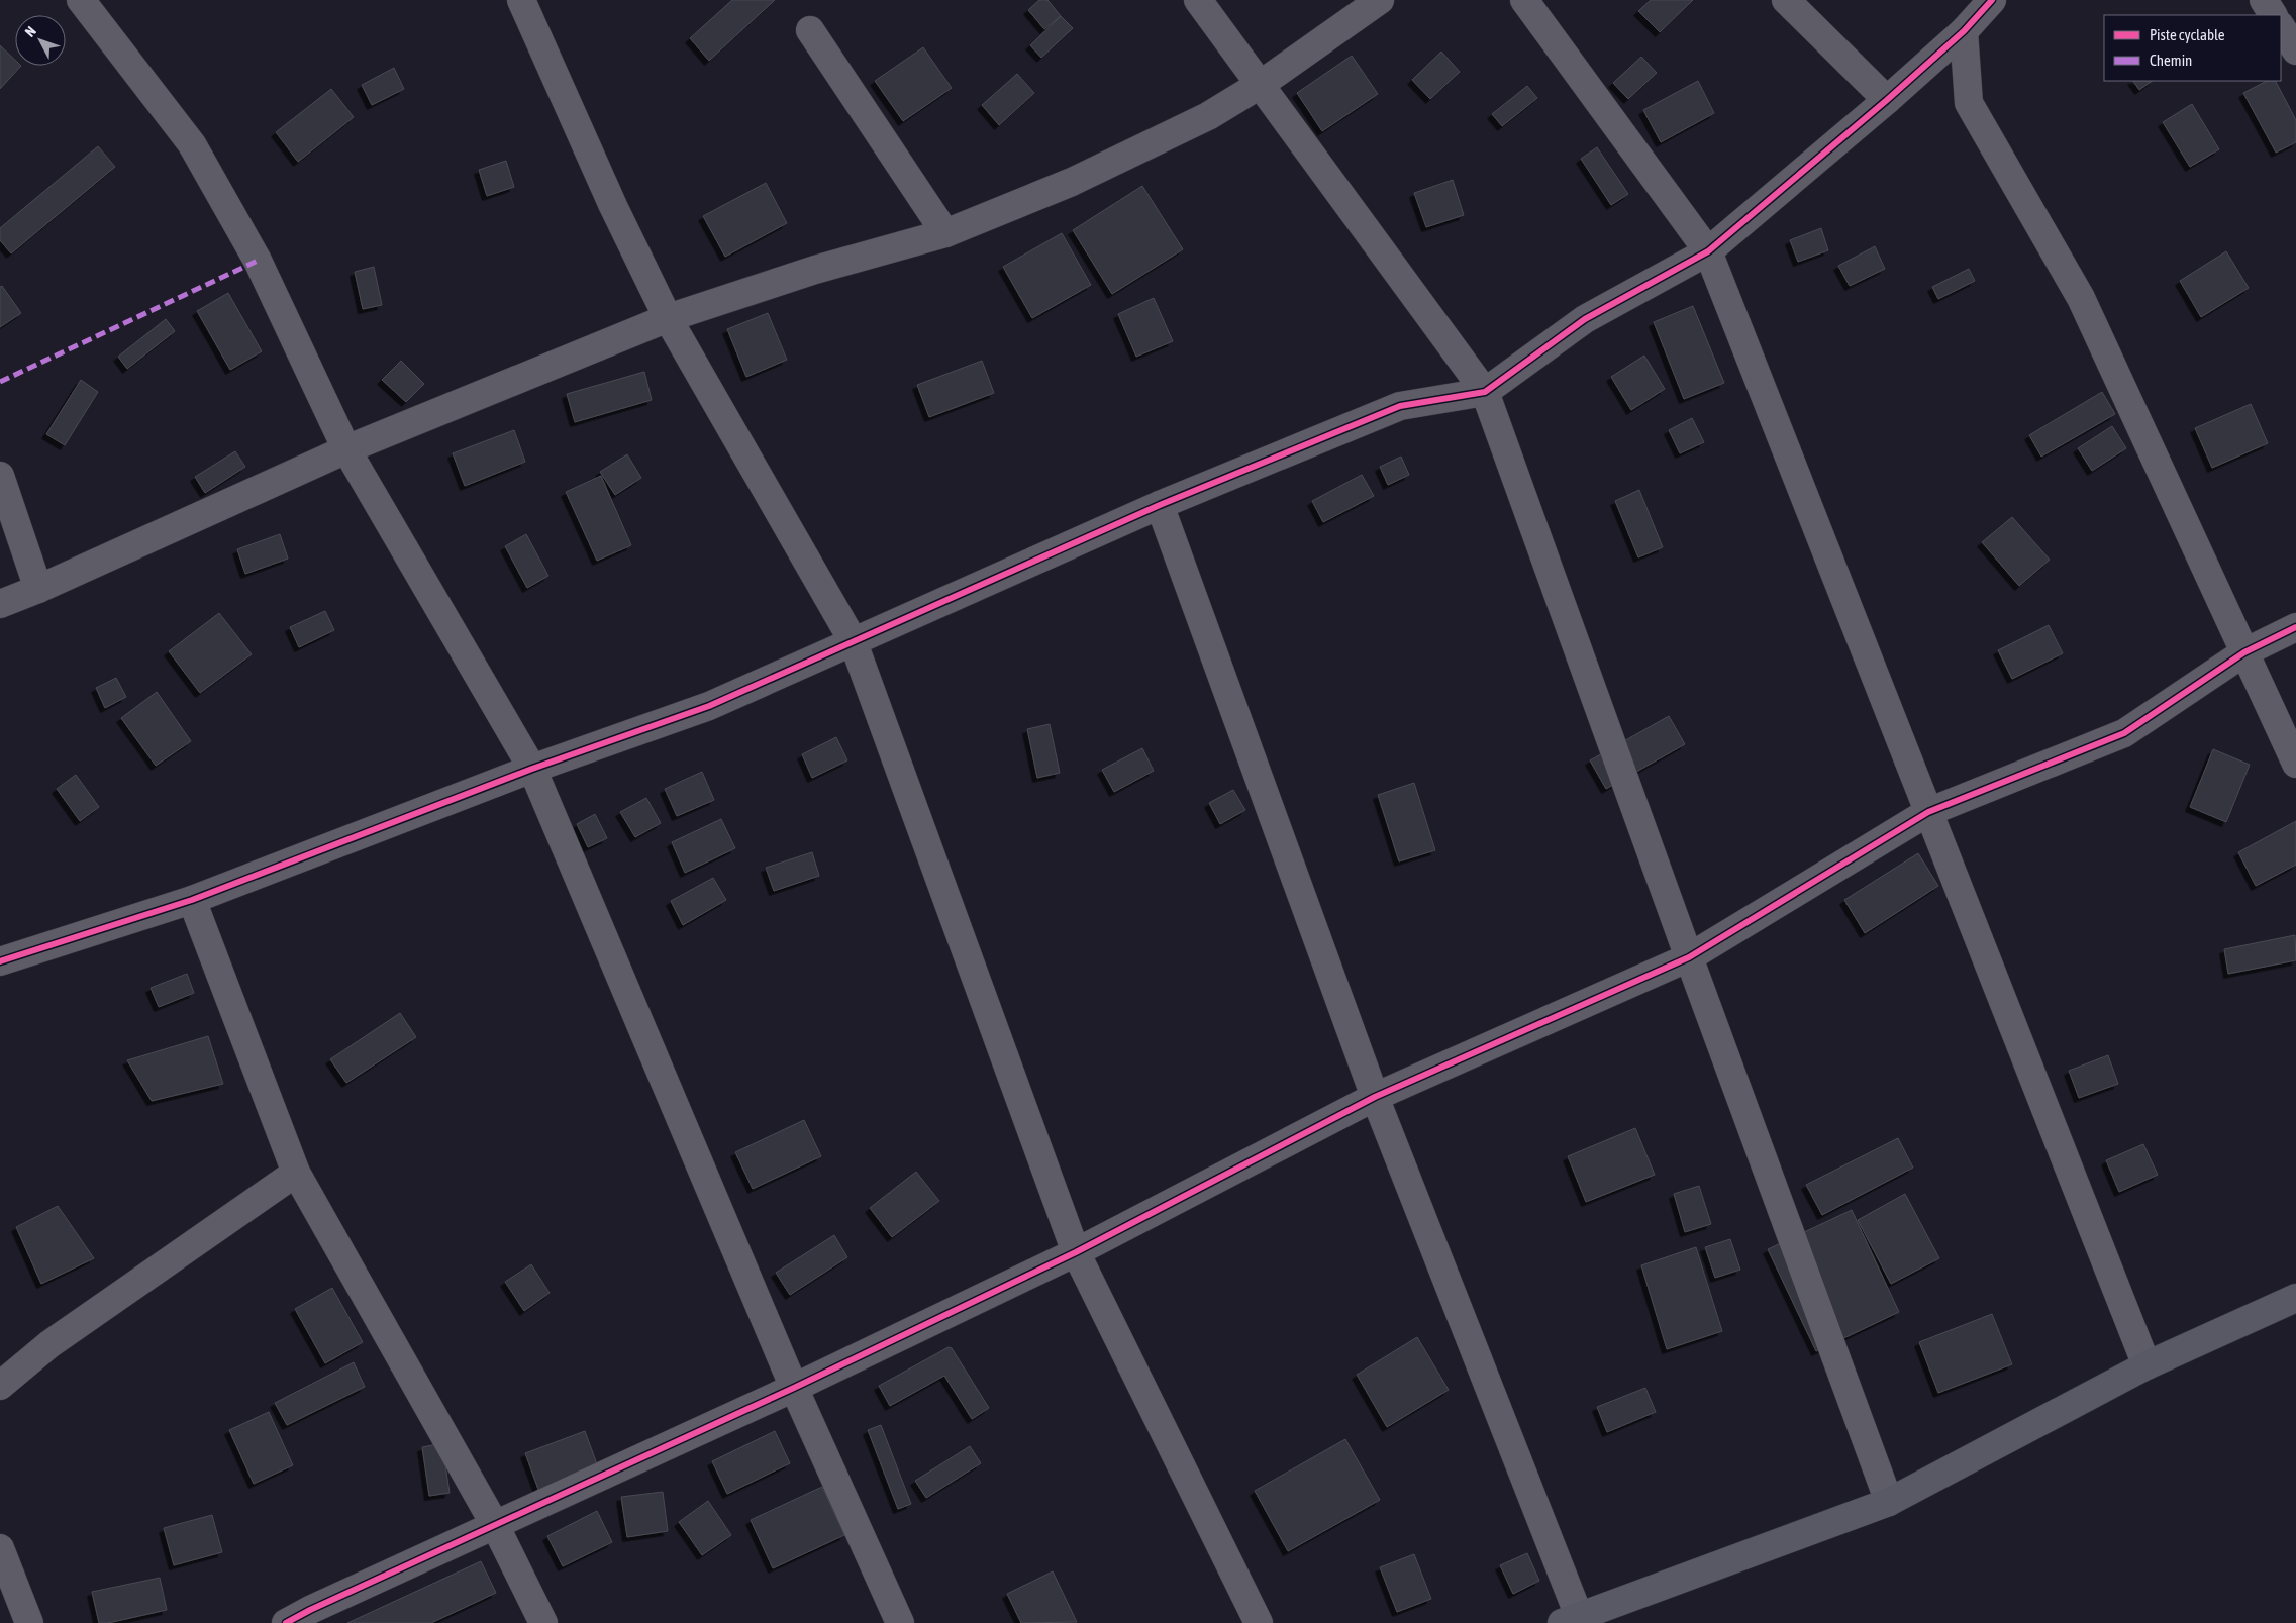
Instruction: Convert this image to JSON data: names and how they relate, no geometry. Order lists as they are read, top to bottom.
{
  "legend": ["Piste cyclable", "Chemin"],
  "north": "top left"
}
